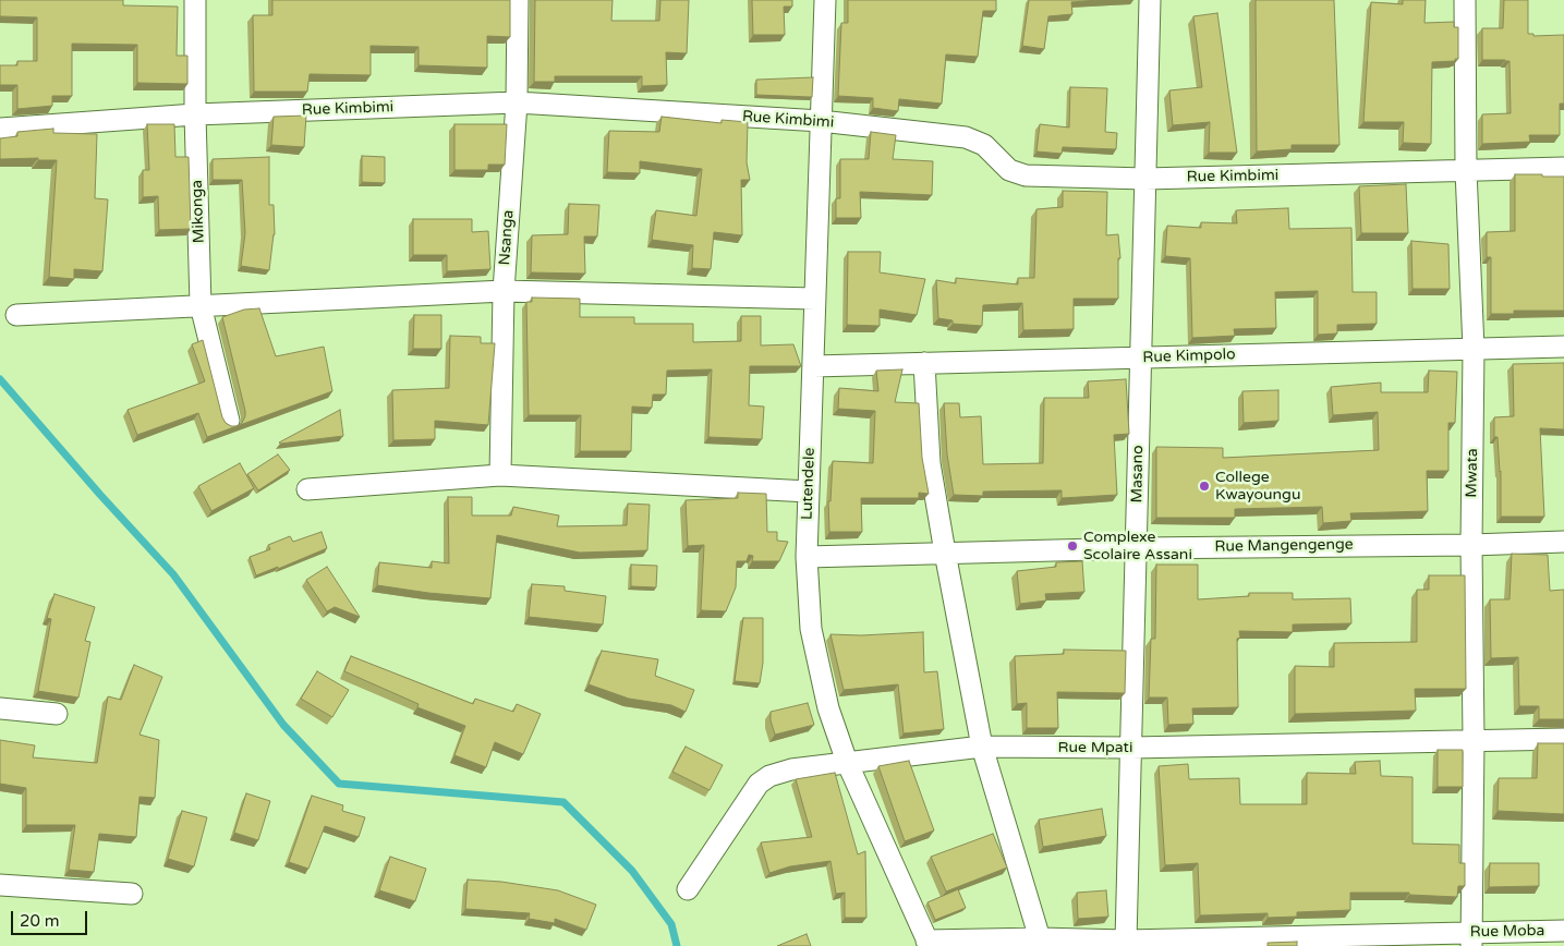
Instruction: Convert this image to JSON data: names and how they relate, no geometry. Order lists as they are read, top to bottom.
{
  "streets": {
    "street": [
      "Rue Kimbimi",
      "Mikonga",
      "Nsanga",
      "Rue Kimpolo",
      "Mwata",
      "Masano",
      "Lutendele",
      "Rue Mangengenge",
      "Rue Mpati",
      "Rue Moba"
    ]
  },
  "crossings": [
    ["Rue Kimbimi", "Mikonga"],
    ["Rue Kimbimi", "Nsanga"],
    ["Rue Kimbimi", "Mwata"],
    ["Rue Kimbimi", "Masano"],
    ["Rue Kimbimi", "Lutendele"],
    ["Rue Kimpolo", "Mwata"],
    ["Rue Kimpolo", "Masano"],
    ["Rue Kimpolo", "Lutendele"],
    ["Mwata", "Rue Mangengenge"],
    ["Mwata", "Rue Mpati"],
    ["Mwata", "Rue Moba"],
    ["Masano", "Rue Mangengenge"],
    ["Masano", "Rue Mpati"],
    ["Masano", "Rue Moba"],
    ["Lutendele", "Rue Mangengenge"],
    ["Lutendele", "Rue Mpati"],
    ["Lutendele", "Rue Moba"]
  ],
  "places": ["College Kwayoungu", "Complexe Scolaire Assani"],
  "scale_bar": "20 m"
}
